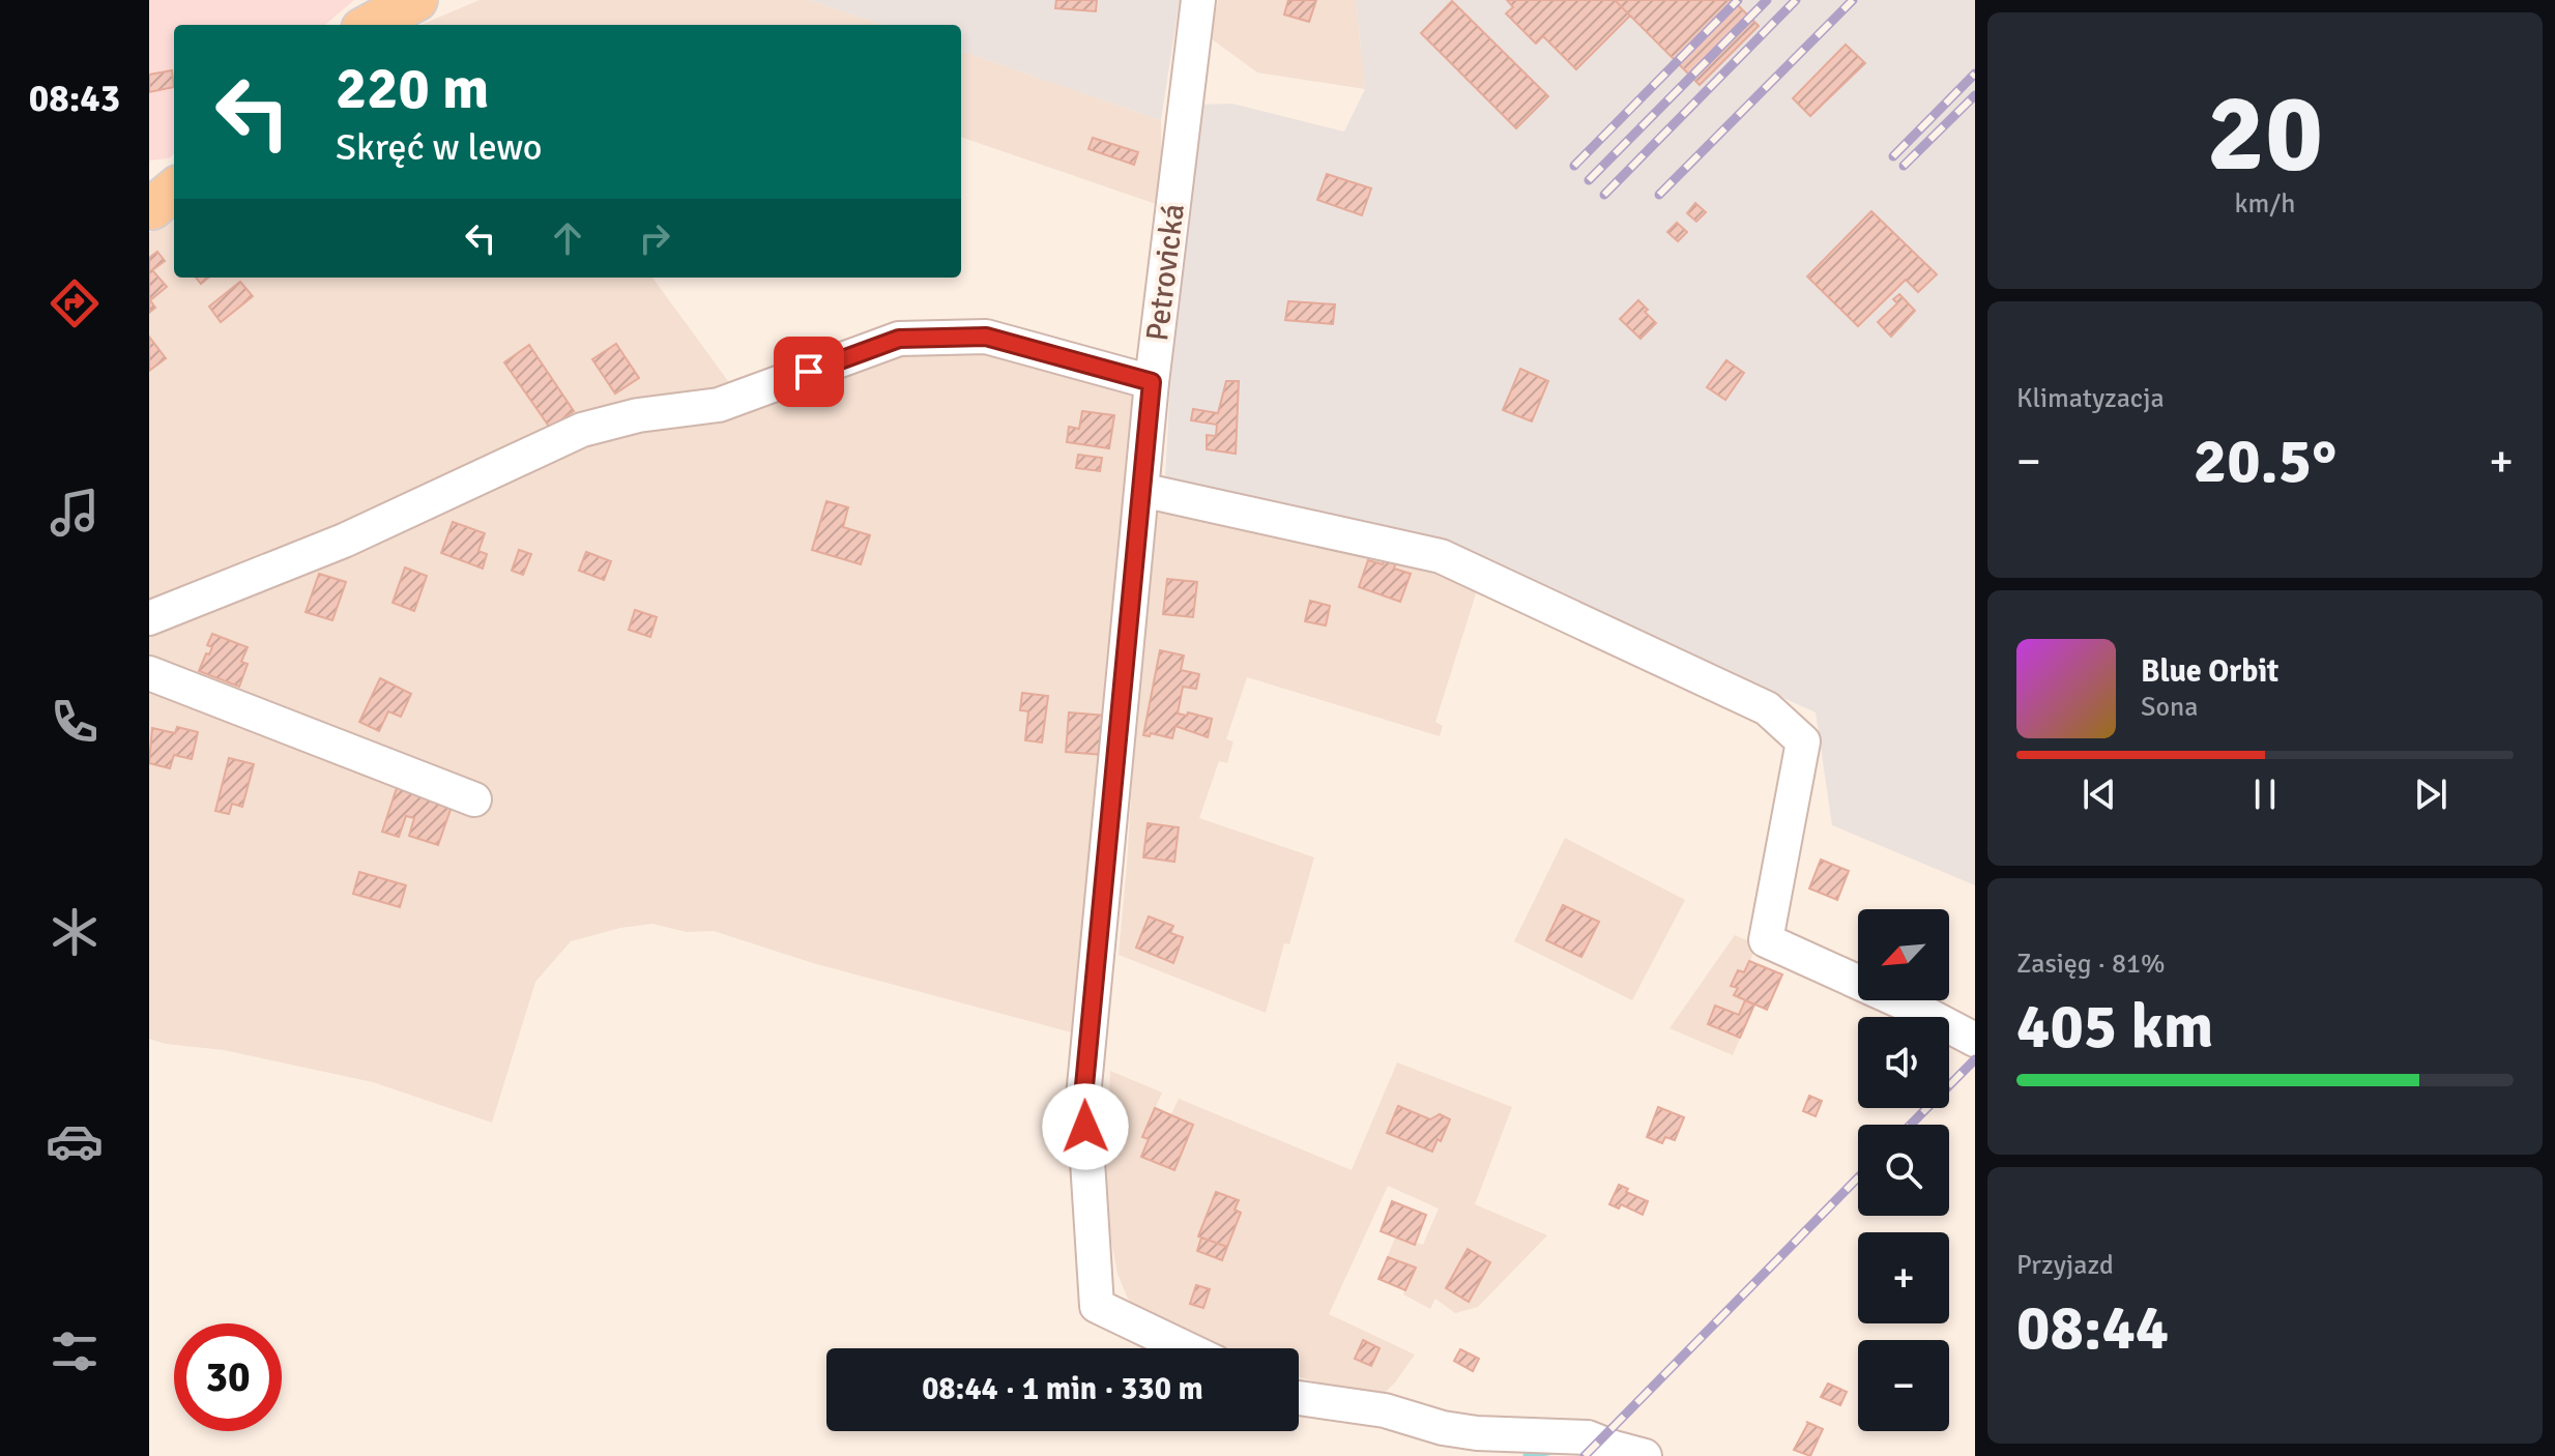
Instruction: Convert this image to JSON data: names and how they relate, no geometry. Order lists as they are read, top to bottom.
{
  "streets": {
    "street": ["Petrovická"]
  },
  "north": "bottom left",
  "page": {
    "tabs": "08:43",
    "tile": [
      ["20", "km/h"],
      "Klimatyzacja",
      ["Zasięg · 81%", "405 km"],
      ["Przyjazd", "08:44"]
    ],
    "turn": ["220 m", "Skręć w lewo"],
    "heat": ["−", "20.5°", "+"],
    "song": ["Blue Orbit", "Sona"],
    "map_buttons": ["+", "−"],
    "limit": "30",
    "trip": "08:44 · 1 min · 330 m"
  }
}
